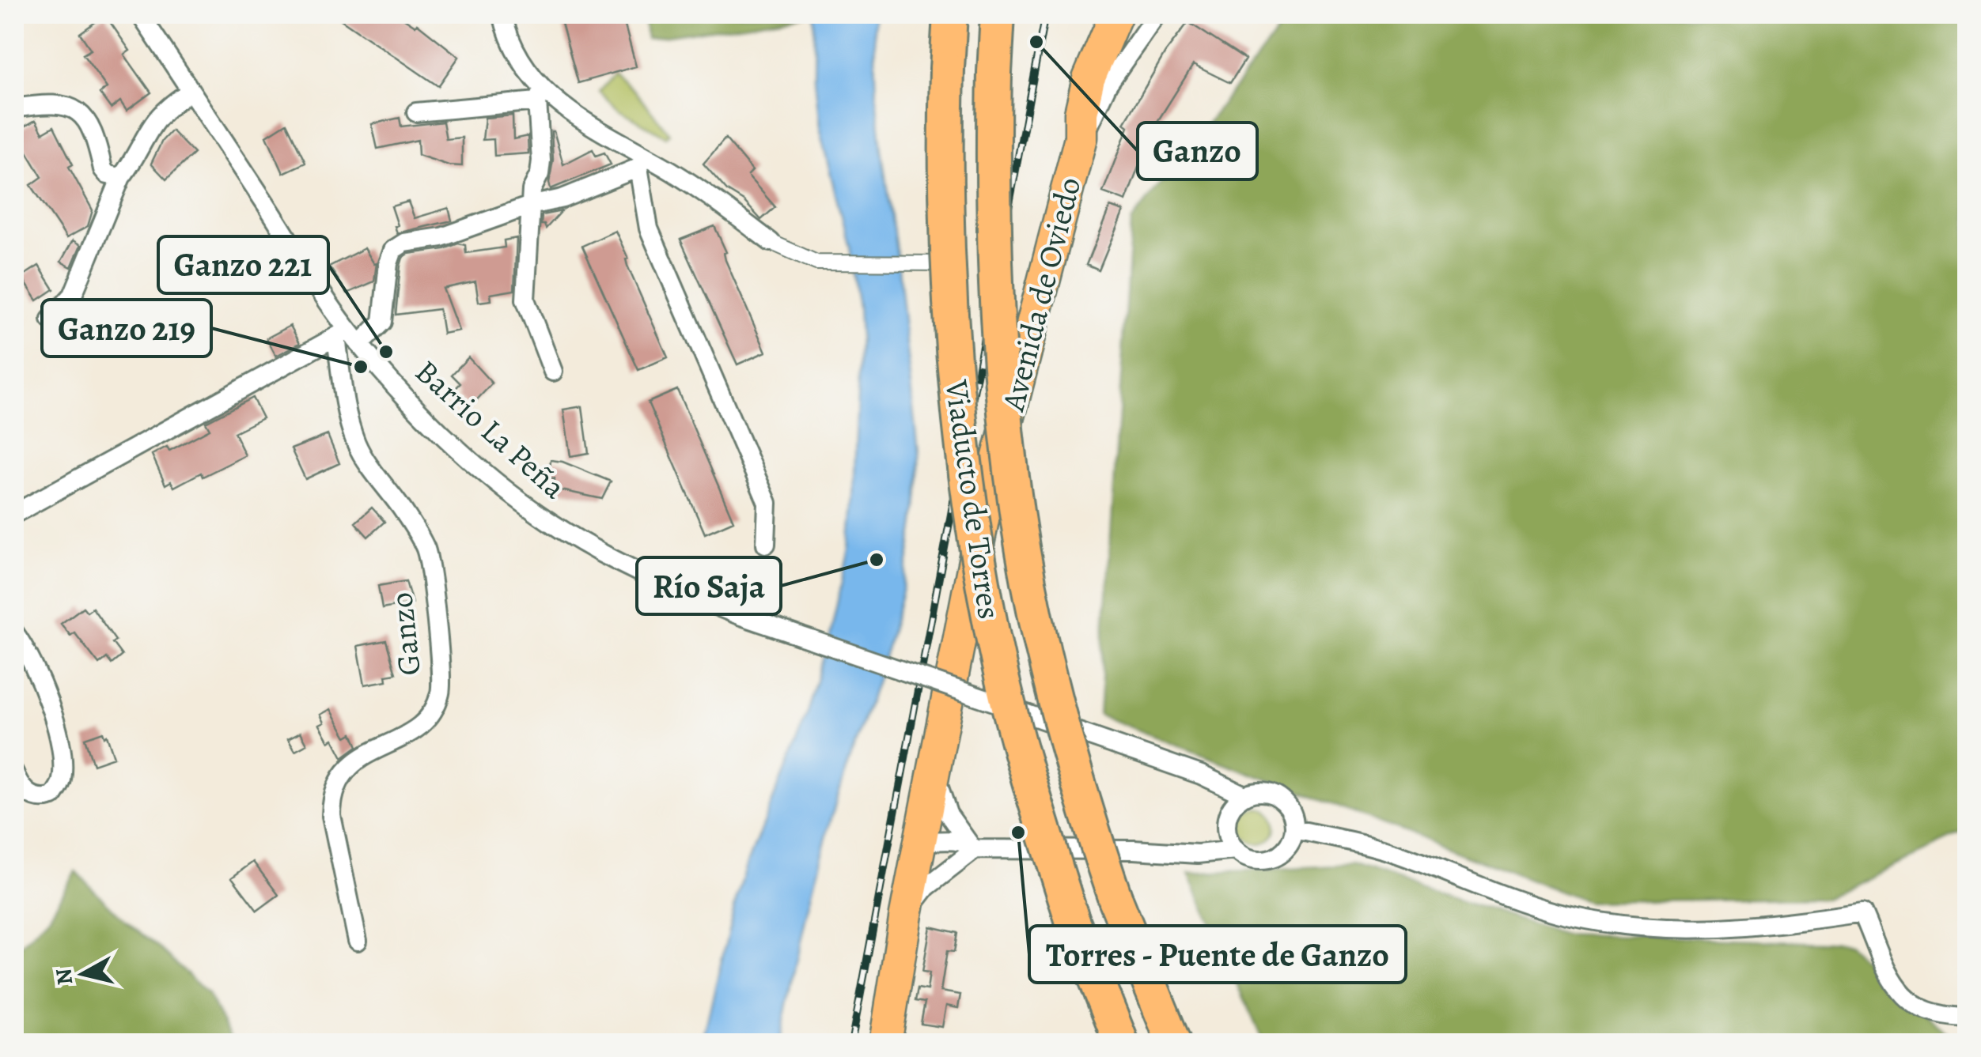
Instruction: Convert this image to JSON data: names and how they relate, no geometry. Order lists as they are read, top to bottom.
{
  "streets": {
    "highway": ["Avenida de Oviedo", "Viaducto de Torres"],
    "street": ["Barrio La Peña", "Ganzo"]
  },
  "crossings": [
    ["Barrio La Peña", "Ganzo"]
  ],
  "places": [
    "Ganzo",
    "Ganzo 221",
    "Ganzo 219",
    "Río Saja",
    "Torres - Puente de Ganzo"
  ],
  "north": "left"
}
